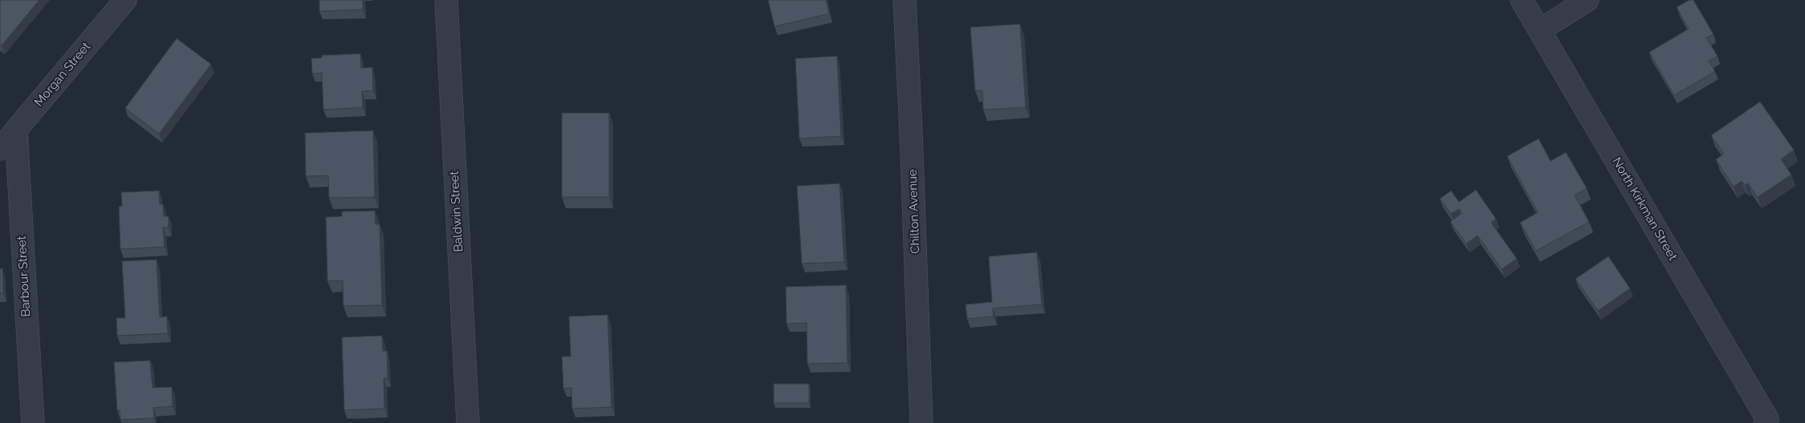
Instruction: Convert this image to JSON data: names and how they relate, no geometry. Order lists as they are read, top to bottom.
{
  "streets": {
    "street": [
      "Morgan Street",
      "North Kirkman Street",
      "Baldwin Street",
      "Chilton Avenue",
      "Barbour Street"
    ]
  },
  "crossings": [
    ["Morgan Street", "Barbour Street"]
  ]
}
